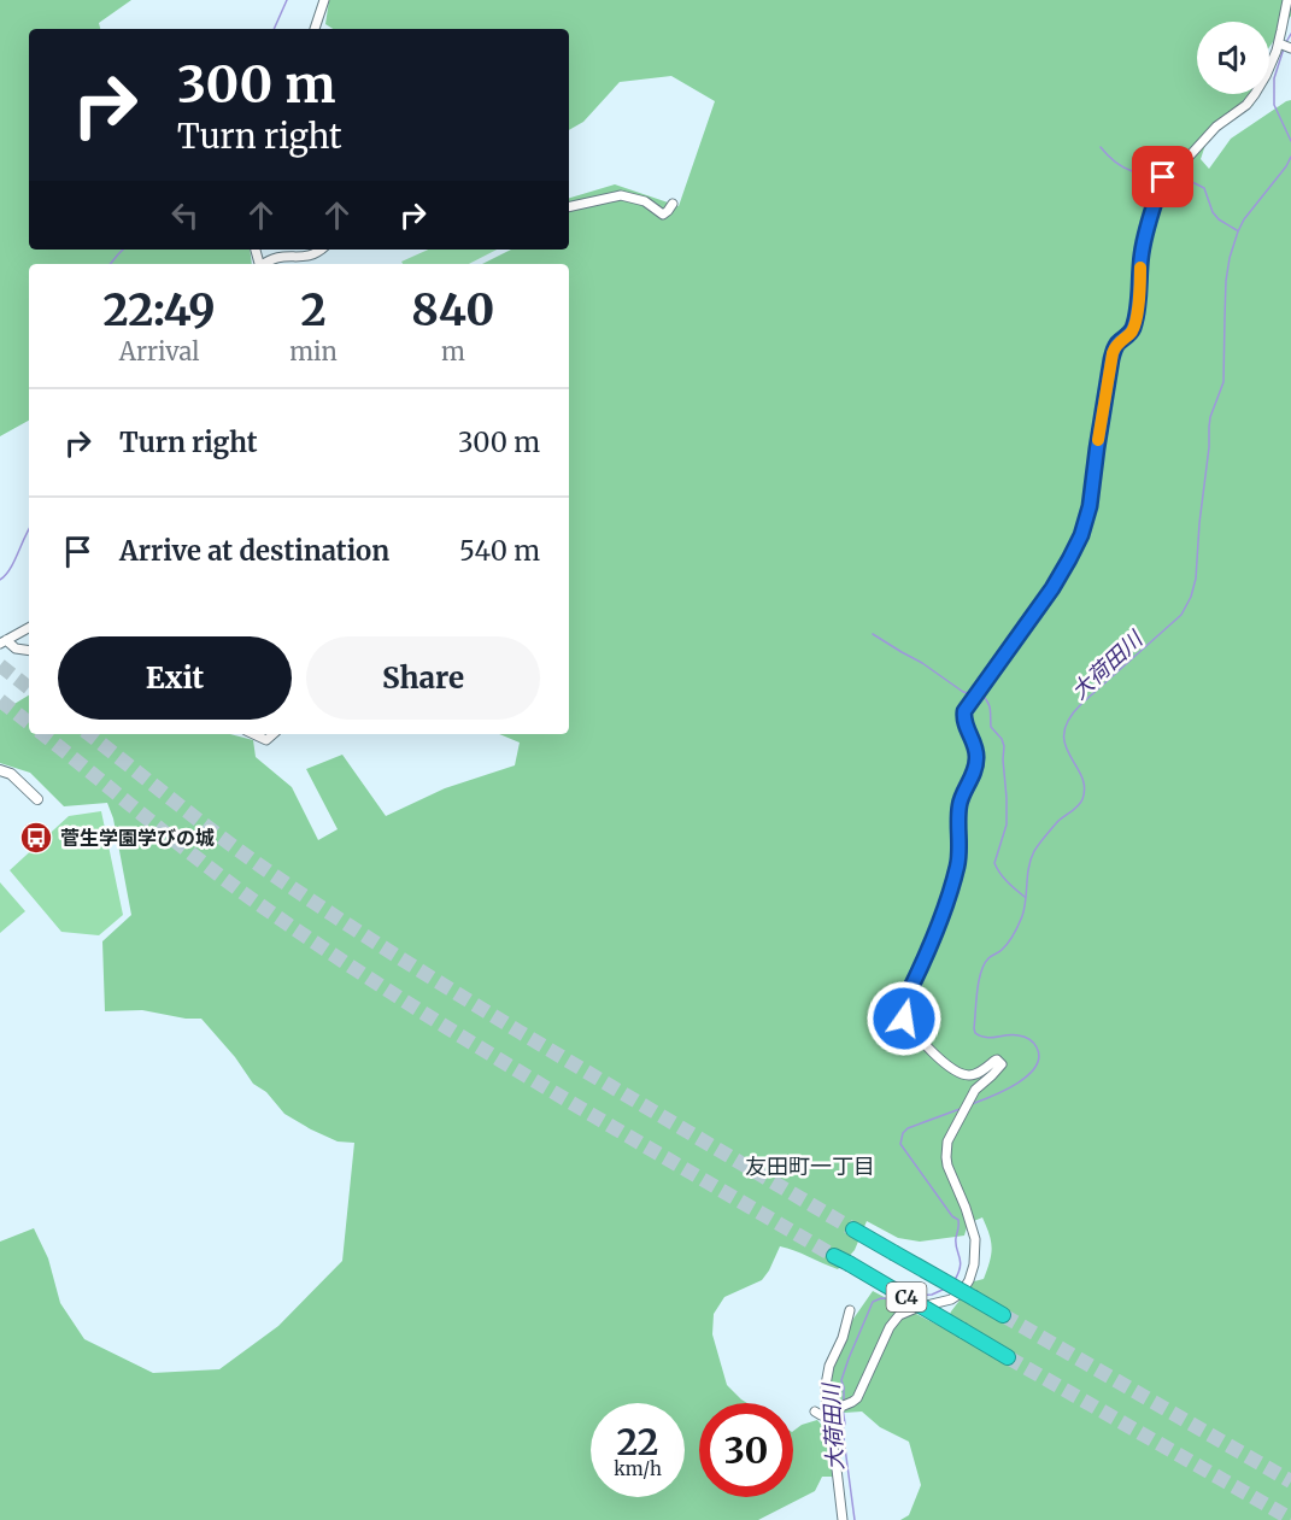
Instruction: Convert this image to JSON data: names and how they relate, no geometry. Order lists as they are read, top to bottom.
{
  "streets": {
    "highway": ["C4"]
  },
  "districts": ["友田町一丁目"],
  "water": ["大荷田川"],
  "places": {
    "bus stop": ["菅生学園学びの城"]
  },
  "page": {
    "turn": ["300 m", "Turn right"],
    "eta": [
      "22:49",
      "Arrival",
      "2",
      "min",
      "840",
      "m"
    ],
    "list": [
      {
        "name": "Turn right",
        "value": "300 m"
      },
      {
        "name": "Arrive at destination",
        "value": "540 m"
      }
    ],
    "buttons": ["Exit", "Share"],
    "speed": "22 km/h",
    "limit": "30"
  }
}
